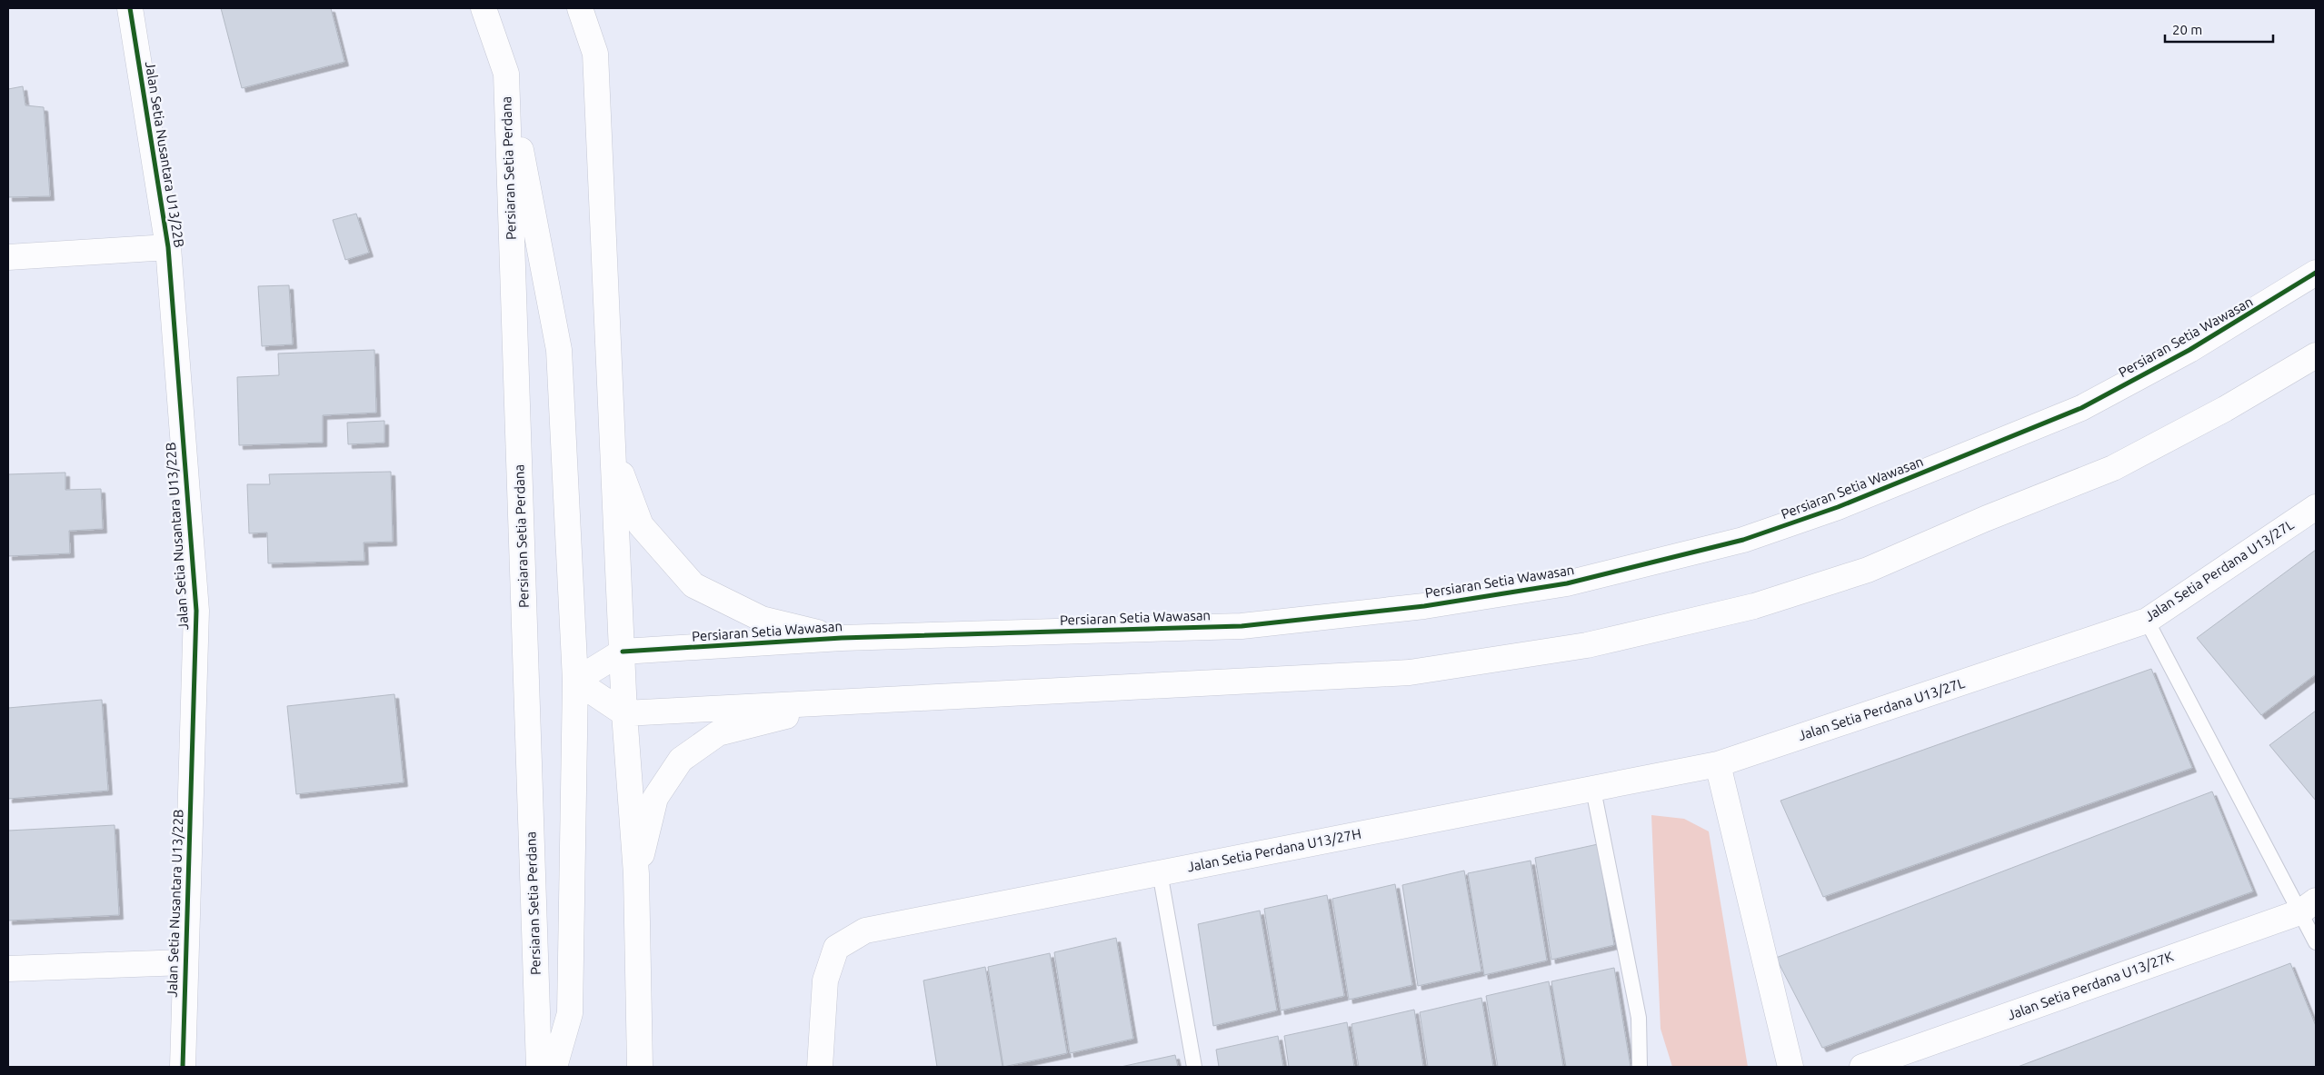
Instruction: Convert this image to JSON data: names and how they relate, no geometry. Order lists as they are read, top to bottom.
{
  "streets": {
    "street": [
      "Jalan Setia Nusantara U13/22B",
      "Persiaran Setia Perdana",
      "Persiaran Setia Wawasan",
      "Jalan Setia Perdana U13/27L",
      "Jalan Setia Perdana U13/27H",
      "Jalan Setia Perdana U13/27K"
    ]
  },
  "crossings": [
    ["Jalan Setia Perdana U13/27L", "Jalan Setia Perdana U13/27H"]
  ],
  "scale_bar": "20 m"
}
